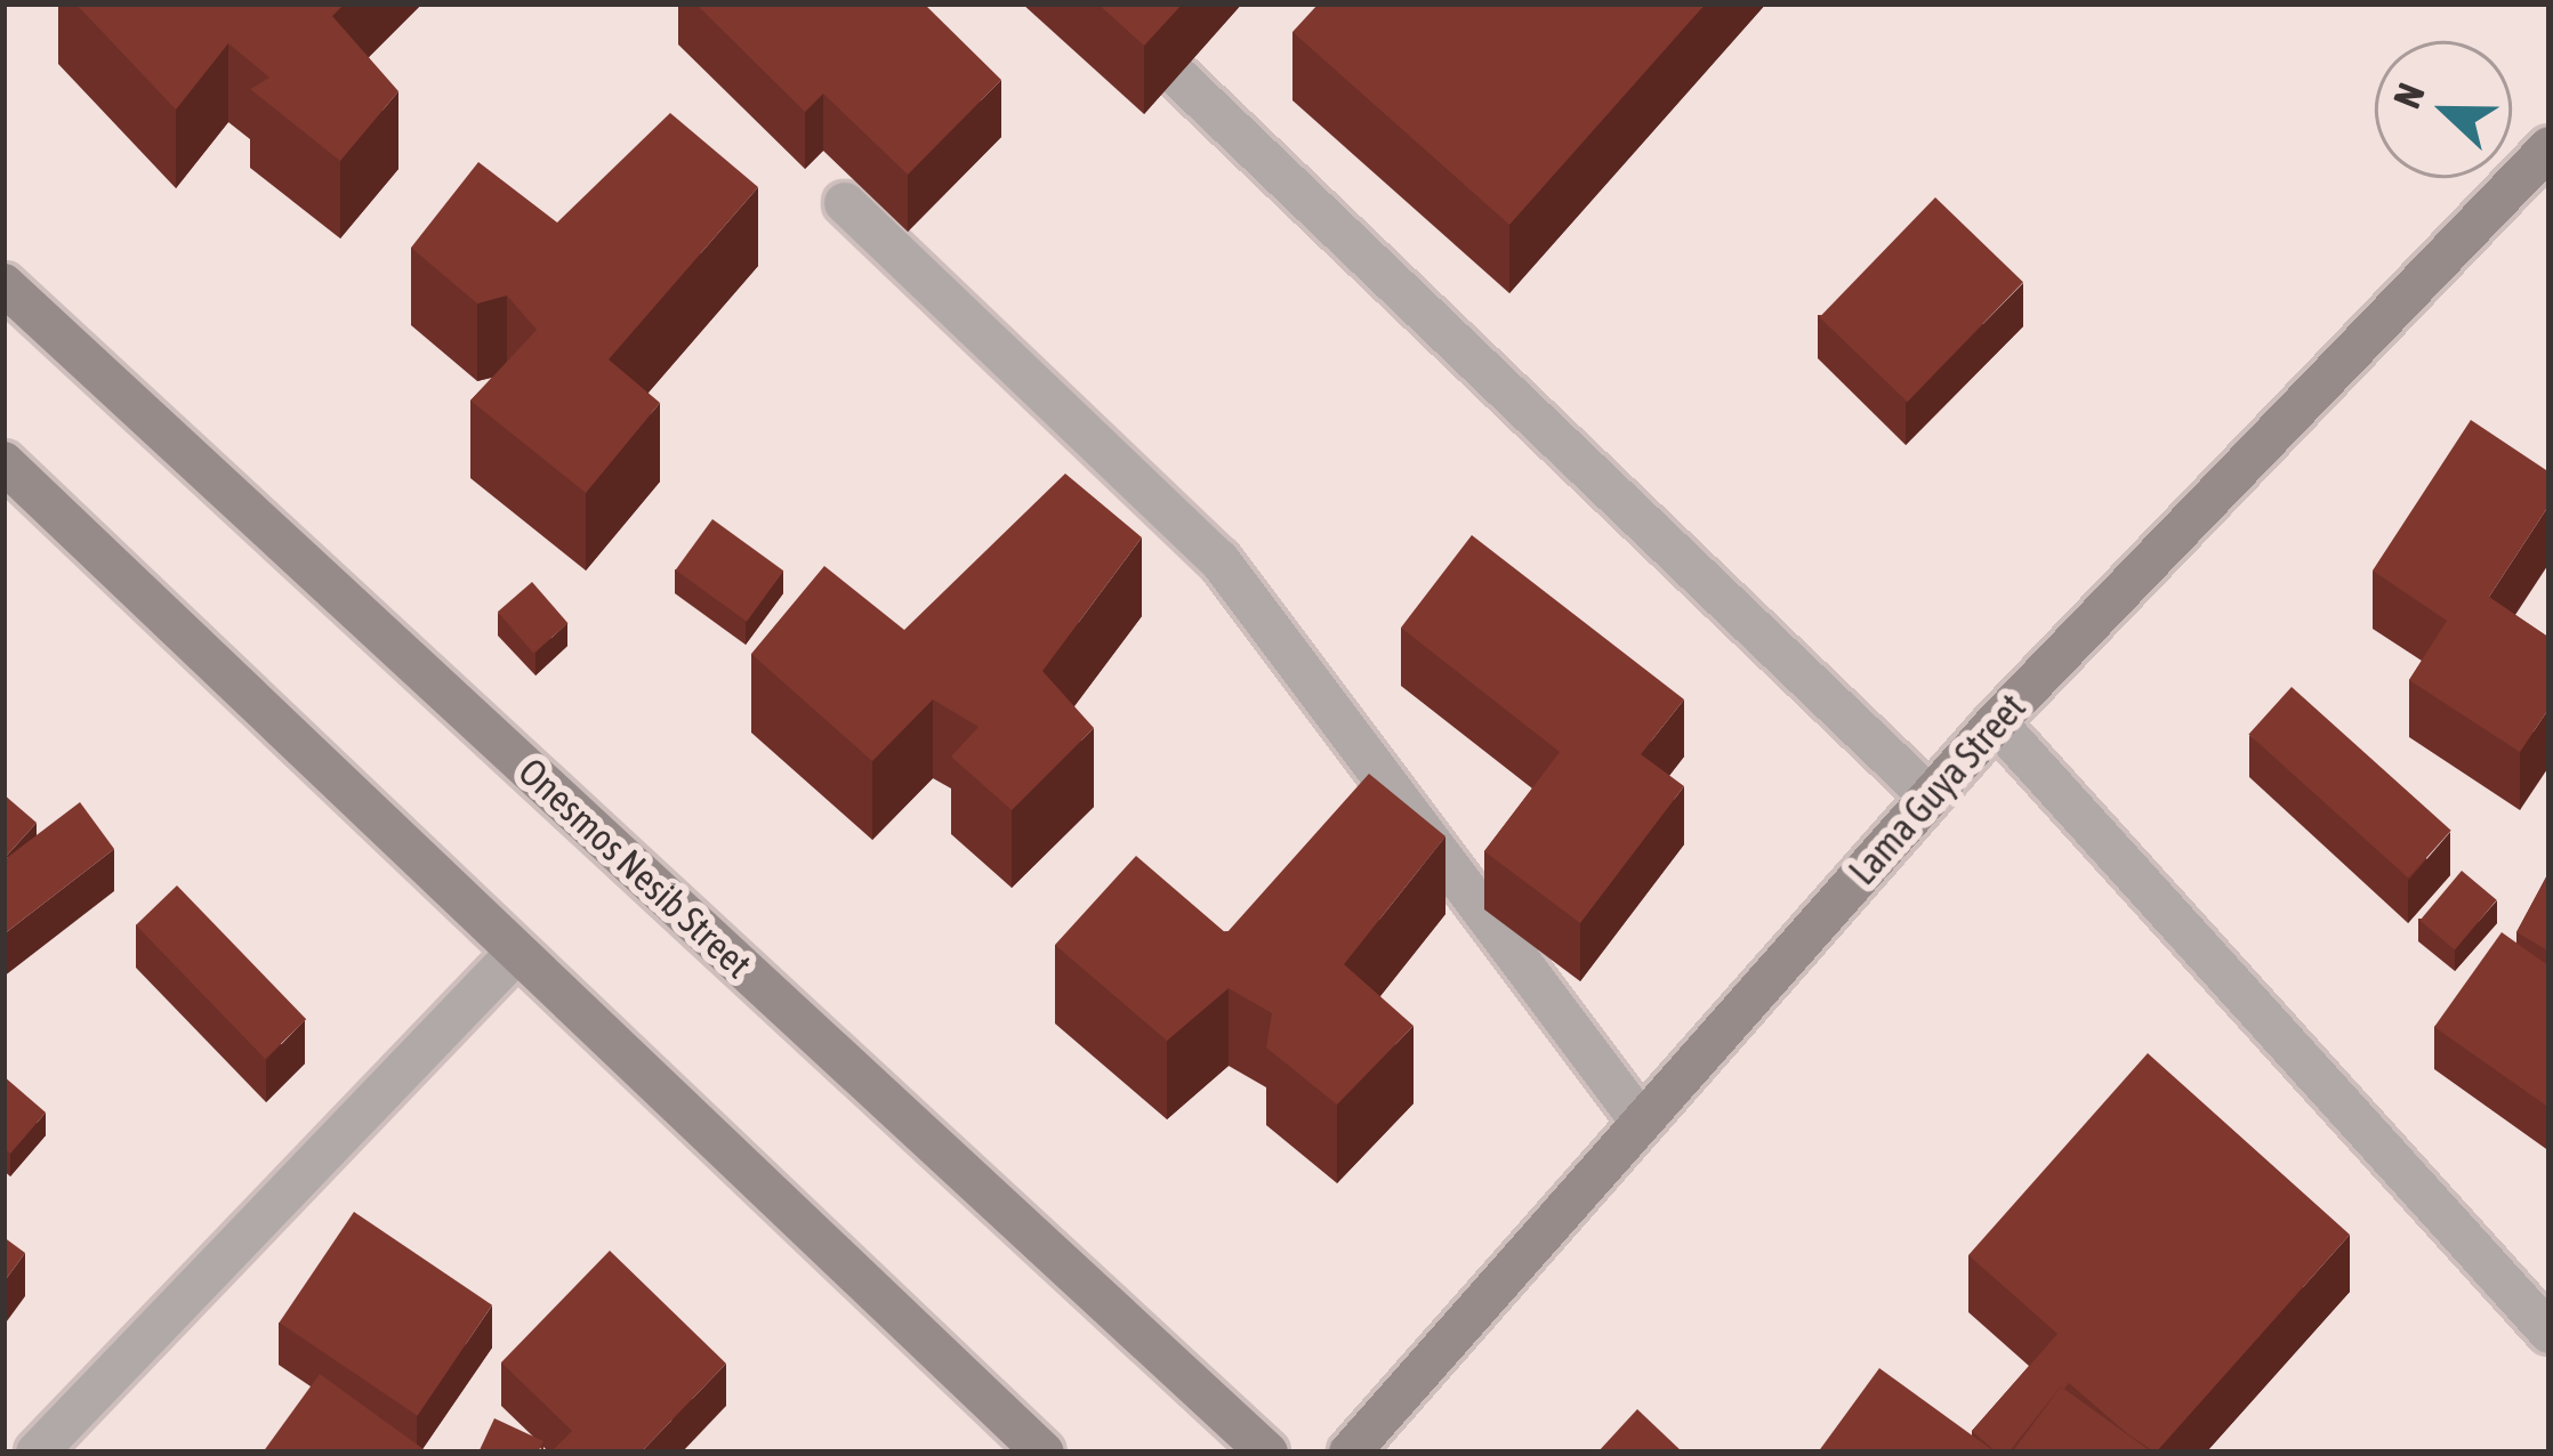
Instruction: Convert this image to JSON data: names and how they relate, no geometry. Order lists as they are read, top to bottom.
{
  "streets": {
    "street": ["Lama Guya Street", "Onesmos Nesib Street"]
  },
  "north": "left"
}
